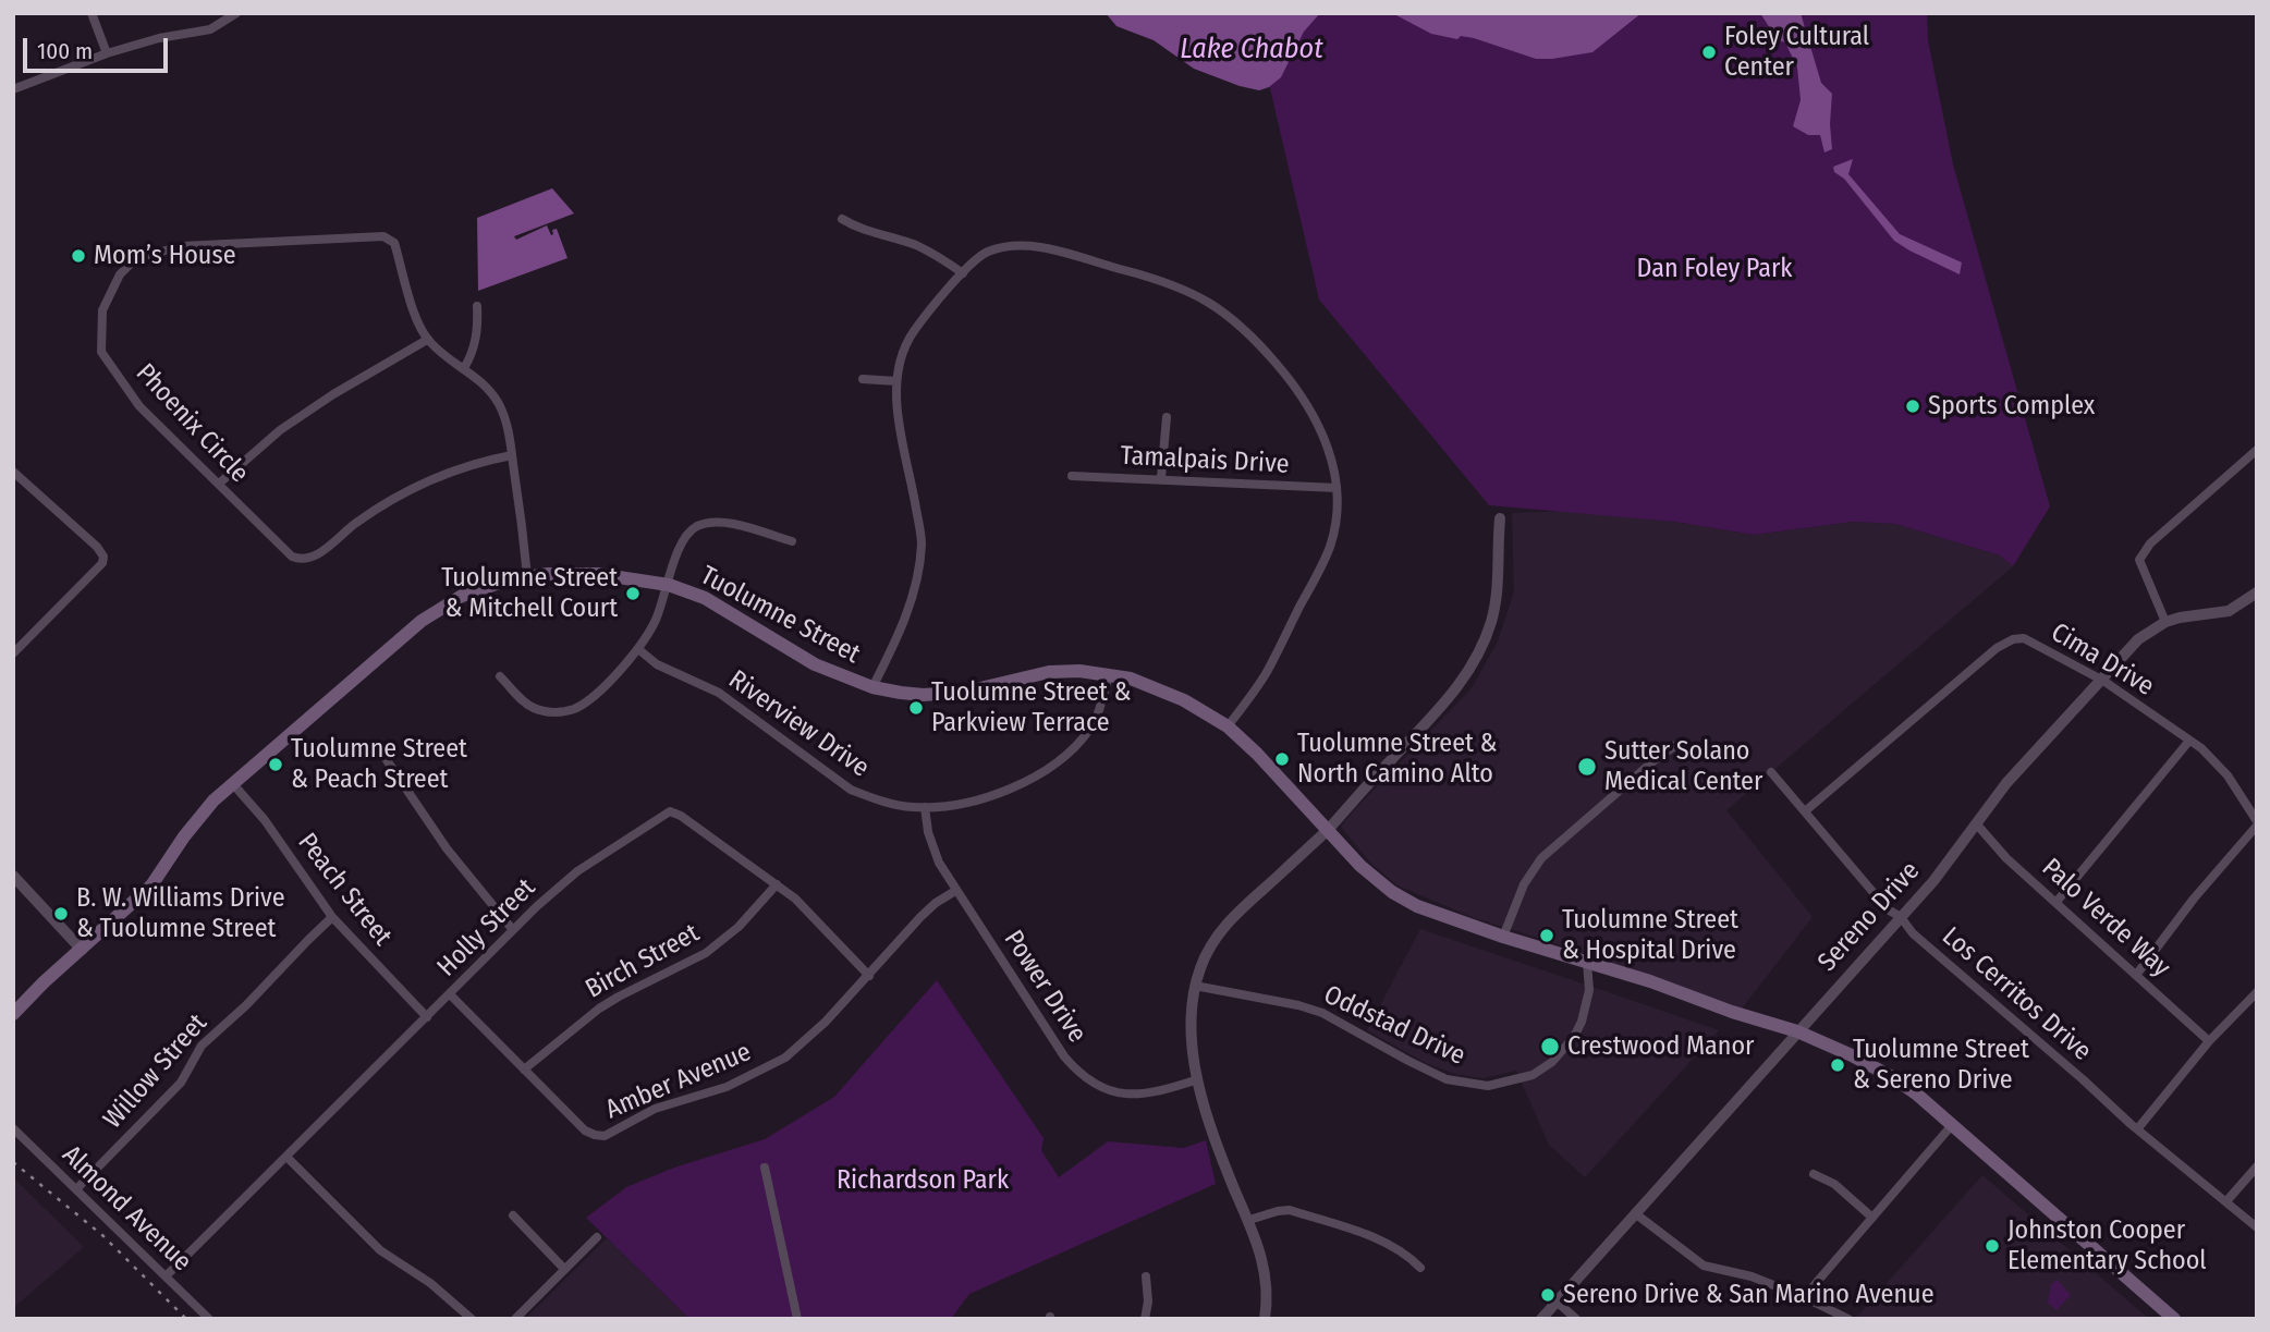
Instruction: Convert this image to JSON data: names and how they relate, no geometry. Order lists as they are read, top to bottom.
{
  "streets": {
    "main road": ["Tuolumne Street"],
    "street": [
      "Phoenix Circle",
      "Tamalpais Drive",
      "Cima Drive",
      "Riverview Drive",
      "Peach Street",
      "Sereno Drive",
      "Palo Verde Way",
      "Holly Street",
      "Birch Street",
      "Power Drive",
      "Los Cerritos Drive",
      "Oddstad Drive",
      "Willow Street",
      "Amber Avenue",
      "Almond Avenue"
    ]
  },
  "crossings": [
    ["Phoenix Circle", "Tuolumne Street"],
    ["Tuolumne Street", "Riverview Drive"],
    ["Tuolumne Street", "Peach Street"],
    ["Tuolumne Street", "Sereno Drive"],
    ["Tuolumne Street", "Oddstad Drive"],
    ["Cima Drive", "Sereno Drive"],
    ["Cima Drive", "Los Cerritos Drive"],
    ["Riverview Drive", "Power Drive"],
    ["Peach Street", "Holly Street"],
    ["Peach Street", "Willow Street"],
    ["Sereno Drive", "Palo Verde Way"],
    ["Sereno Drive", "Los Cerritos Drive"],
    ["Holly Street", "Birch Street"],
    ["Holly Street", "Amber Avenue"],
    ["Holly Street", "Almond Avenue"],
    ["Birch Street", "Amber Avenue"],
    ["Power Drive", "Amber Avenue"],
    ["Willow Street", "Almond Avenue"]
  ],
  "water": ["Lake Chabot"],
  "parks": ["Dan Foley Park", "Richardson Park"],
  "places": [
    "Foley Cultural Center",
    "Mom’s House",
    "Sports Complex",
    "Tuolumne Street & Mitchell Court",
    "Tuolumne Street & Parkview Terrace",
    "Tuolumne Street & North Camino Alto",
    "Tuolumne Street & Peach Street",
    "Sutter Solano Medical Center",
    "B. W. Williams Drive & Tuolumne Street",
    "Tuolumne Street & Hospital Drive",
    "Crestwood Manor",
    "Tuolumne Street & Sereno Drive",
    "Johnston Cooper Elementary School",
    "Sereno Drive & San Marino Avenue"
  ],
  "scale_bar": "100 m"
}
